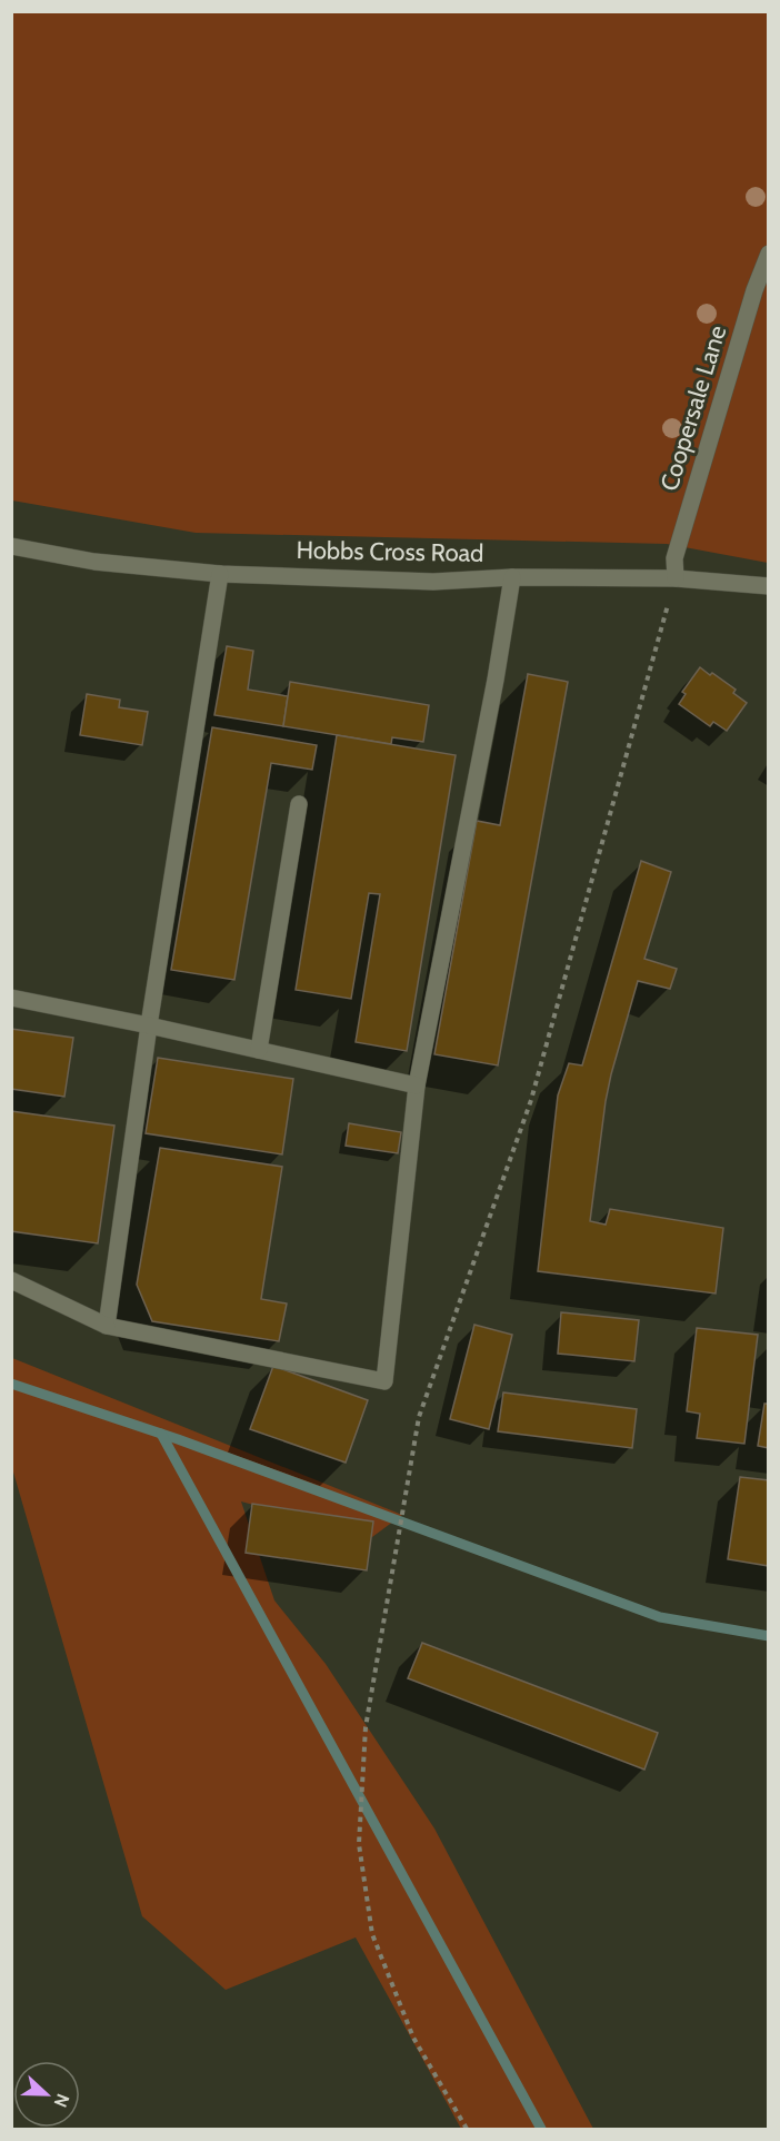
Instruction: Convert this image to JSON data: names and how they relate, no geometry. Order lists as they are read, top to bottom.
{
  "streets": {
    "street": ["Coopersale Lane", "Hobbs Cross Road"]
  },
  "crossings": [
    ["Coopersale Lane", "Hobbs Cross Road"]
  ],
  "north": "right"
}
